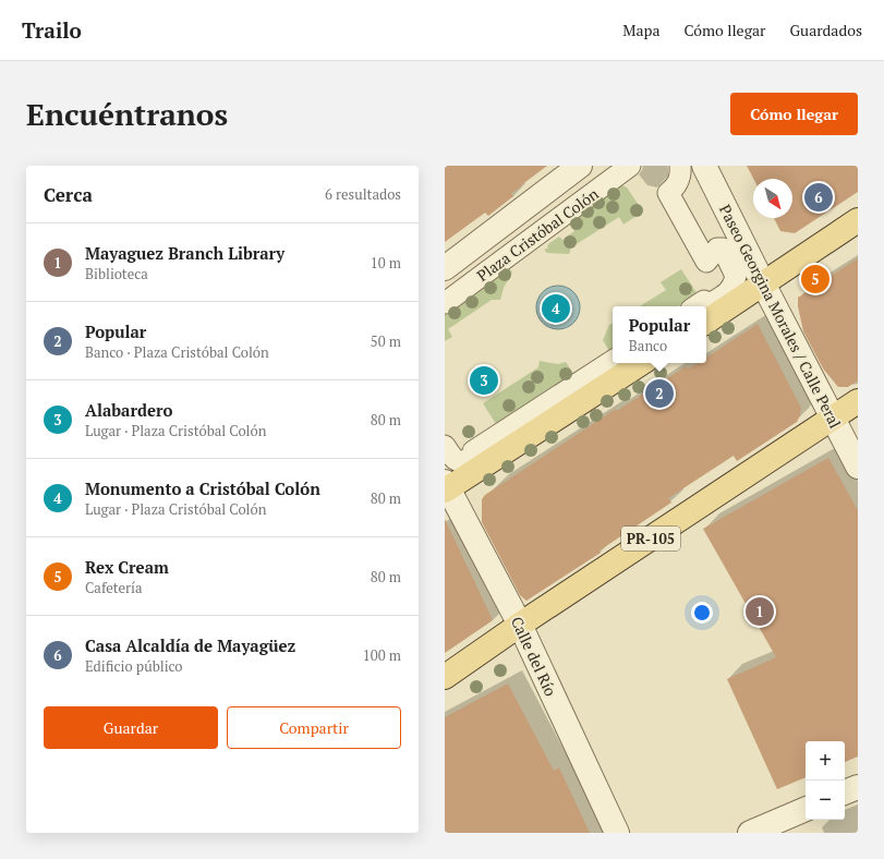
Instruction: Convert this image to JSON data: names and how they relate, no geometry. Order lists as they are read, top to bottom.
{
  "streets": {
    "main road": ["PR-105"],
    "street": ["Plaza Cristóbal Colón", "Paseo Georgina Morales / Calle Peral", "Calle del Río"]
  },
  "crossings": [
    ["Paseo Georgina Morales / Calle Peral", "PR-105"],
    ["PR-105", "Calle del Río"]
  ],
  "north": "bottom right",
  "page": {
    "header": "Trailo",
    "nav": ["Mapa", "Cómo llegar", "Guardados"],
    "buttons": [
      "Cómo llegar",
      ["Guardar", "Compartir"]
    ],
    "title": "Encuéntranos",
    "heading": ["Cerca", "6 resultados"],
    "pins": [
      "6",
      "5",
      "4",
      "3",
      "2",
      "1"
    ],
    "list": [
      {
        "mark": "1",
        "name": "Mayaguez Branch Library",
        "note": "Biblioteca",
        "value": "10 m"
      },
      {
        "mark": "2",
        "name": "Popular",
        "note": "Banco · Plaza Cristóbal Colón",
        "value": "50 m"
      },
      {
        "mark": "3",
        "name": "Alabardero",
        "note": "Lugar · Plaza Cristóbal Colón",
        "value": "80 m"
      },
      {
        "mark": "4",
        "name": "Monumento a Cristóbal Colón",
        "note": "Lugar · Plaza Cristóbal Colón",
        "value": "80 m"
      },
      {
        "mark": "5",
        "name": "Rex Cream",
        "note": "Cafetería",
        "value": "80 m"
      },
      {
        "mark": "6",
        "name": "Casa Alcaldía de Mayagüez",
        "note": "Edificio público",
        "value": "100 m"
      }
    ],
    "popup": ["Popular", "Banco"],
    "map_buttons": ["+", "−"]
  }
}
